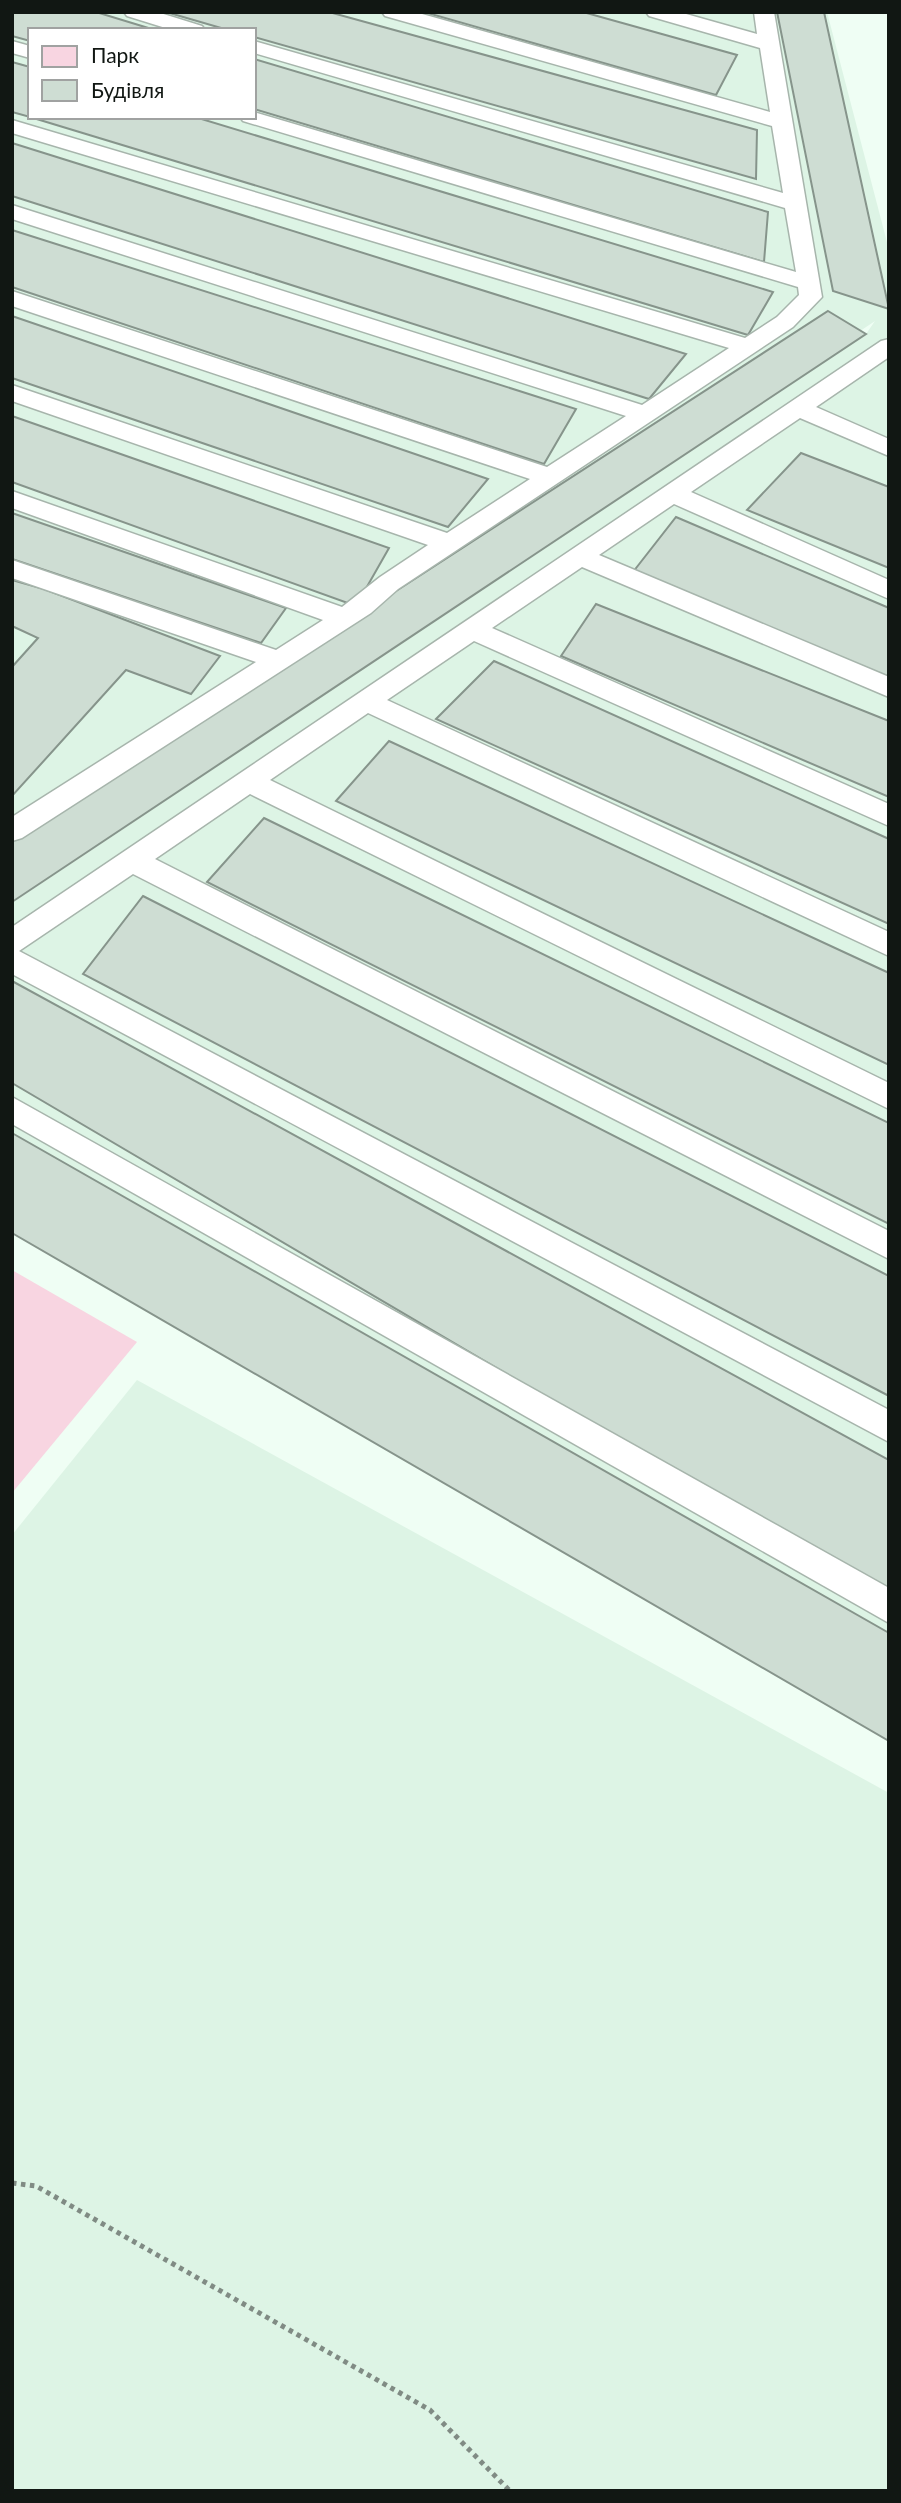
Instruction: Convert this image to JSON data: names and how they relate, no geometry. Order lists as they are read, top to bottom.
{
  "legend": ["Парк", "Будівля"]
}
